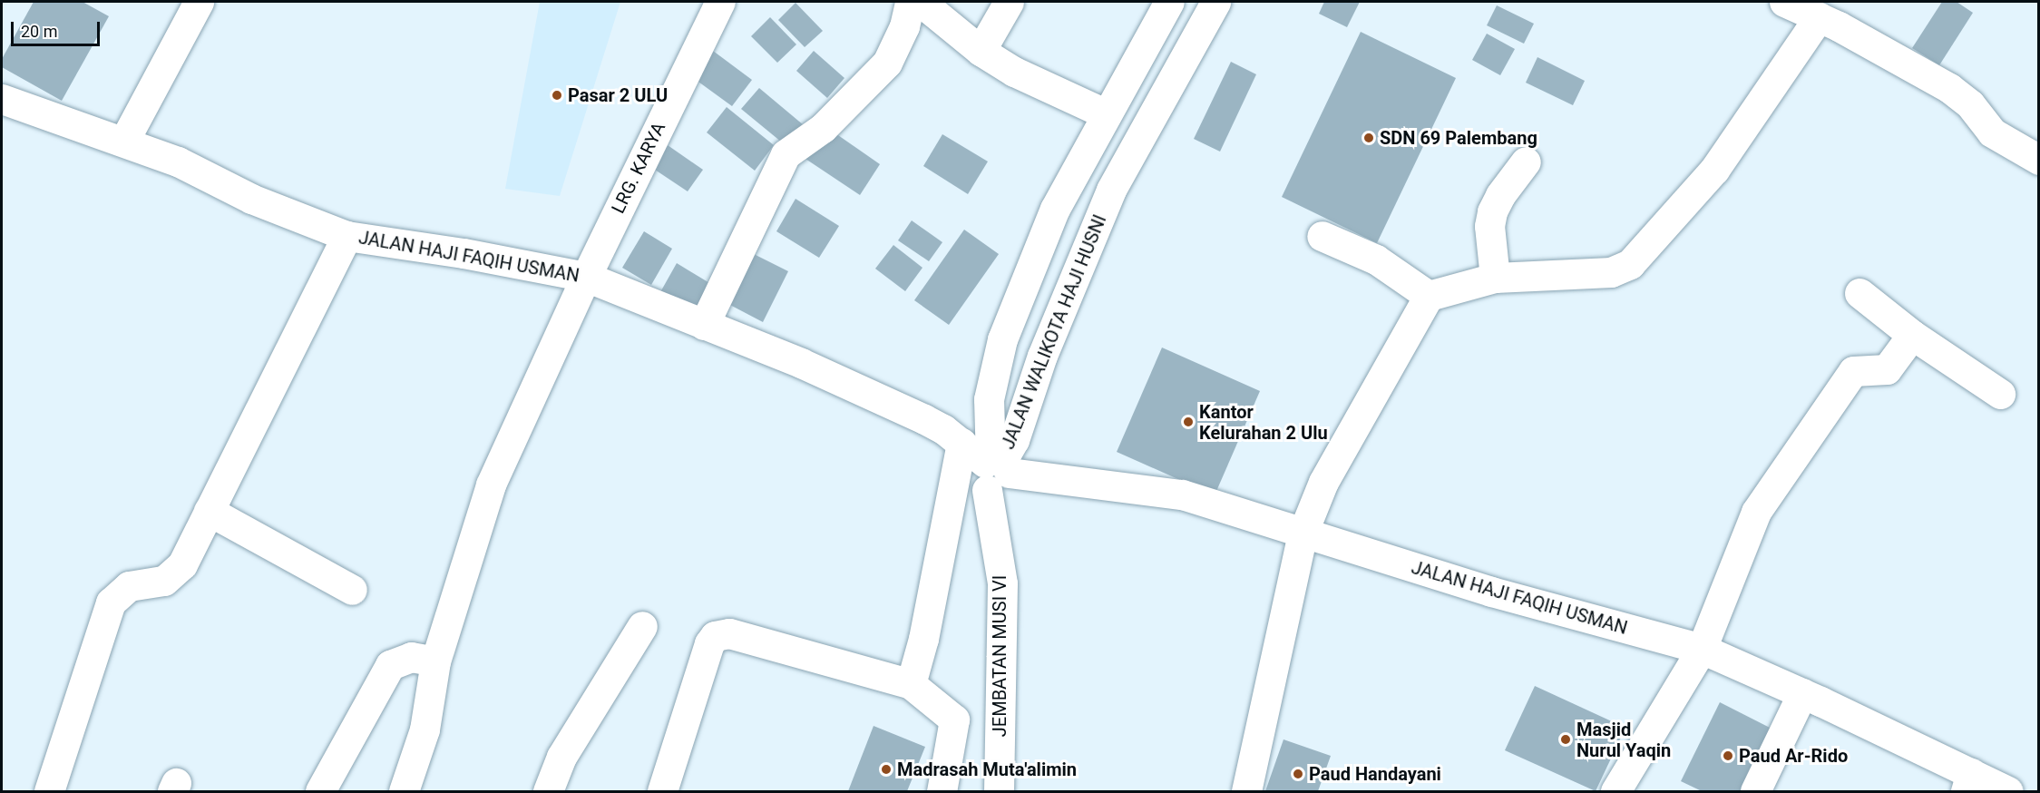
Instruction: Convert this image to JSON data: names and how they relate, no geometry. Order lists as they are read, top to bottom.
{
  "streets": {
    "street": [
      "LRG. KARYA",
      "JALAN HAJI FAQIH USMAN",
      "JALAN WALIKOTA HAJI HUSNI",
      "JEMBATAN MUSI VI"
    ]
  },
  "crossings": [
    ["LRG. KARYA", "JALAN HAJI FAQIH USMAN"],
    ["JALAN HAJI FAQIH USMAN", "JALAN WALIKOTA HAJI HUSNI"],
    ["JALAN HAJI FAQIH USMAN", "JEMBATAN MUSI VI"],
    ["JALAN WALIKOTA HAJI HUSNI", "JEMBATAN MUSI VI"]
  ],
  "places": [
    "Pasar 2 ULU",
    "SDN 69 Palembang",
    "Kantor Kelurahan 2 Ulu",
    "Masjid Nurul Yaqin",
    "Paud Ar-Rido",
    "Madrasah Muta'alimin",
    "Paud Handayani"
  ],
  "scale_bar": "20 m"
}
